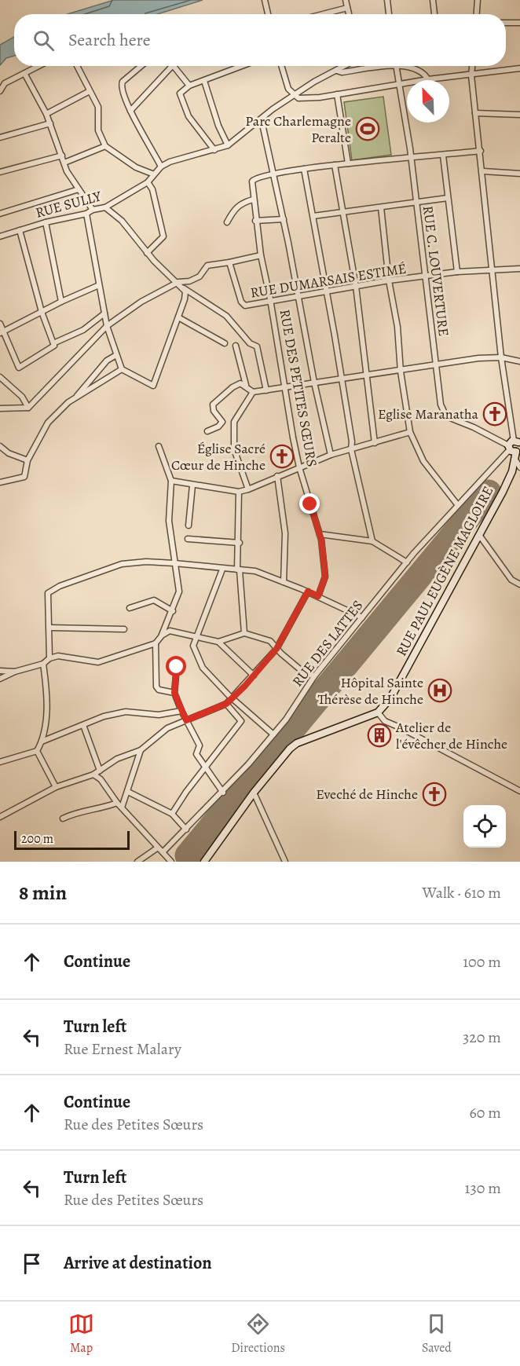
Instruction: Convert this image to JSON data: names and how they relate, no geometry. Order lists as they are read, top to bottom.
{
  "streets": {
    "main road": ["RUE PAUL EUGÈNE MAGLOIRE"],
    "street": [
      "RUE SULLY",
      "RUE C. LOUVERTURE",
      "RUE DUMARSAIS ESTIMÉ",
      "RUE DES PETITES SŒURS",
      "RUE DES LATTES"
    ]
  },
  "crossings": [
    ["RUE C. LOUVERTURE", "RUE DUMARSAIS ESTIMÉ"],
    ["RUE C. LOUVERTURE", "RUE PAUL EUGÈNE MAGLOIRE"],
    ["RUE C. LOUVERTURE", "RUE DES LATTES"],
    ["RUE DUMARSAIS ESTIMÉ", "RUE DES PETITES SŒURS"],
    ["RUE PAUL EUGÈNE MAGLOIRE", "RUE DES LATTES"]
  ],
  "places": {
    "sports": ["Parc Charlemagne Peralte"],
    "church": ["Eglise Maranatha", "Église Sacré Cœur de Hinche", "Eveché de Hinche"],
    "hospital": ["Hôpital Sainte Thérèse de Hinche"],
    "building": ["Atelier de l'évêcher de Hinche"]
  },
  "scale_bar": "200 m",
  "north": "top left",
  "page": {
    "search": "Search here",
    "scale": "200 m",
    "heading": ["8 min", "Walk · 610 m"],
    "list": [
      ["Continue", "100 m"],
      ["Turn left", "Rue Ernest Malary", "320 m"],
      ["Continue", "Rue des Petites Sœurs", "60 m"],
      ["Turn left", "Rue des Petites Sœurs", "130 m"],
      "Arrive at destination"
    ],
    "nav": ["Map", "Directions", "Saved"]
  }
}
